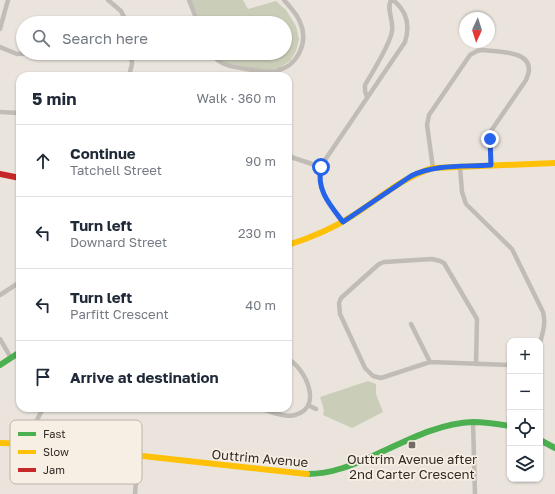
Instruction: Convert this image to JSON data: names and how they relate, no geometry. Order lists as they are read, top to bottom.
{
  "streets": {
    "street": ["Outtrim Avenue"]
  },
  "places": {
    "transit": ["Outtrim Avenue after 2nd Carter Crescent"]
  },
  "legend": ["Fast", "Slow", "Jam"],
  "north": "bottom",
  "page": {
    "search": "Search here",
    "heading": ["5 min", "Walk · 360 m"],
    "list": [
      ["Continue", "Tatchell Street", "90 m"],
      ["Turn left", "Downard Street", "230 m"],
      ["Turn left", "Parfitt Crescent", "40 m"],
      "Arrive at destination"
    ],
    "map_buttons": ["+", "−"]
  }
}
